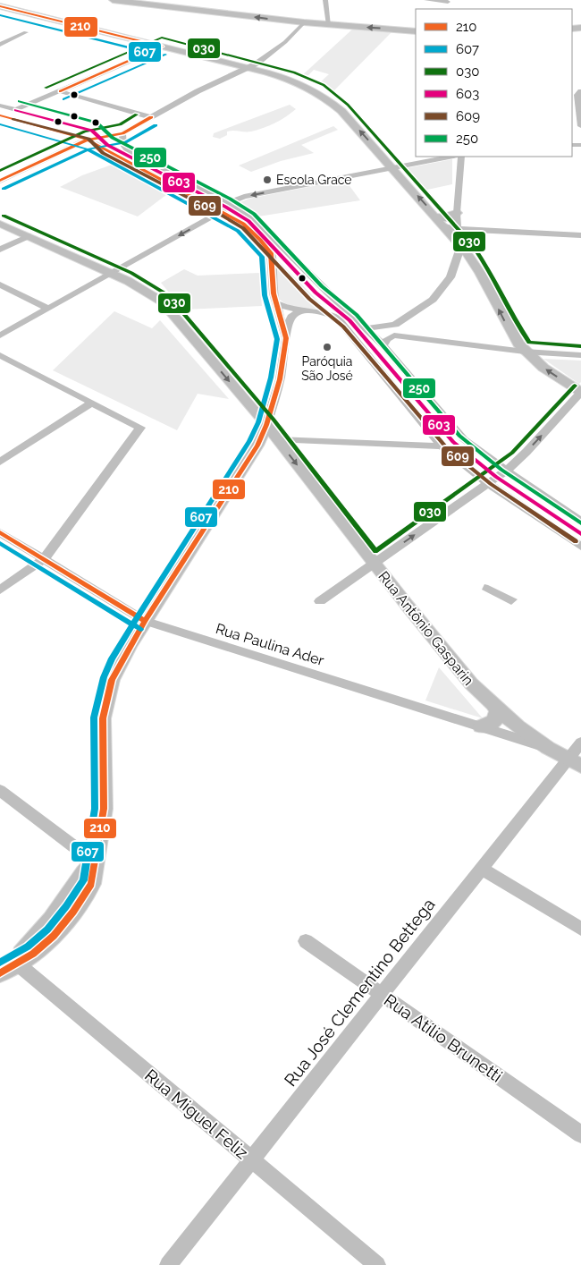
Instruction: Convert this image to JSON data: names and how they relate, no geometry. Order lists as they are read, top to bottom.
{
  "streets": {
    "main road": ["Rua Antônio Gasparin"],
    "street": [
      "Rua Paulina Ader",
      "Rua José Clementino Bettega",
      "Rua Atílio Brunetti",
      "Rua Miguel Feliz"
    ]
  },
  "crossings": [
    ["Rua Antônio Gasparin", "Rua Paulina Ader"],
    ["Rua Antônio Gasparin", "Rua José Clementino Bettega"],
    ["Rua José Clementino Bettega", "Rua Atílio Brunetti"],
    ["Rua José Clementino Bettega", "Rua Miguel Feliz"]
  ],
  "one_way": ["Rua Antônio Gasparin"],
  "places": ["Escola Grace", "Paróquia São José"],
  "lines": [
    "transit line 210",
    "transit line 607",
    "transit line 030",
    "transit line 250",
    "transit line 603",
    "transit line 609"
  ],
  "legend": [
    "210",
    "607",
    "030",
    "603",
    "609",
    "250"
  ]
}
